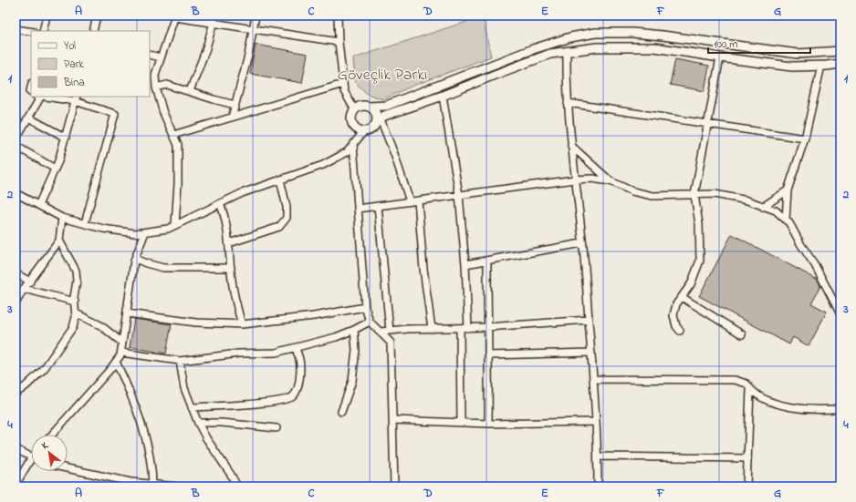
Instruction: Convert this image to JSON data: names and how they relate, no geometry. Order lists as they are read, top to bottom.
{
  "parks": ["Göveçlik Parkı"],
  "legend": ["Yol", "Park", "Bina"],
  "scale_bar": "100 m",
  "north": "top left",
  "grid": {
    "columns": [
      "A",
      "B",
      "C",
      "D",
      "E",
      "F",
      "G"
    ],
    "rows": [
      "1",
      "2",
      "3",
      "4"
    ]
  }
}
